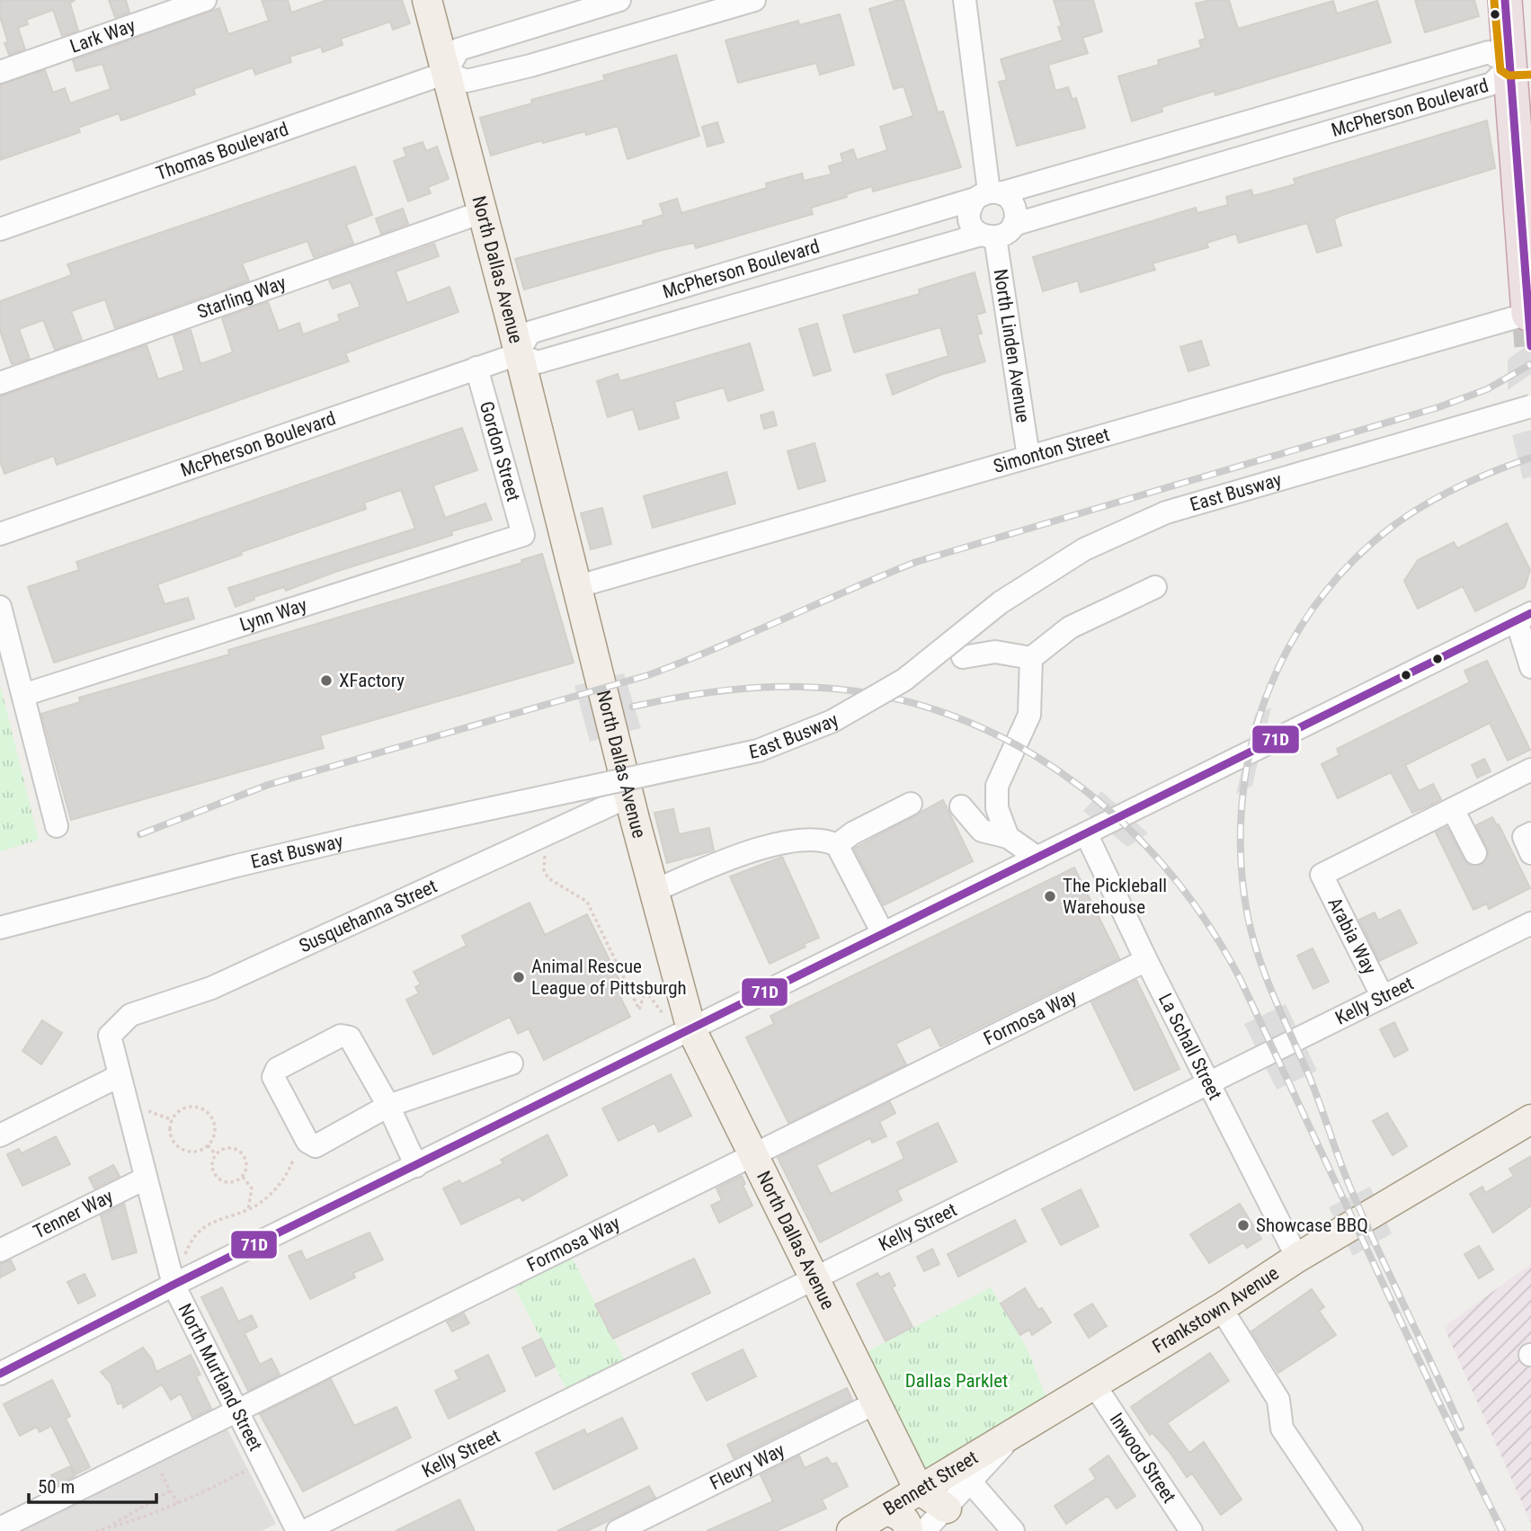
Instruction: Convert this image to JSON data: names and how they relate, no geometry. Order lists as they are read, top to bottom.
{
  "streets": {
    "main road": ["North Dallas Avenue", "Frankstown Avenue", "Bennett Street"],
    "street": [
      "Lark Way",
      "McPherson Boulevard",
      "Thomas Boulevard",
      "Starling Way",
      "North Linden Avenue",
      "Simonton Street",
      "Gordon Street",
      "East Busway",
      "Lynn Way",
      "Susquehanna Street",
      "Arabia Way",
      "Kelly Street",
      "Formosa Way",
      "La Schall Street",
      "Tenner Way",
      "North Murtland Street",
      "Inwood Street",
      "Fleury Way"
    ]
  },
  "crossings": [
    ["McPherson Boulevard", "North Dallas Avenue"],
    ["McPherson Boulevard", "North Linden Avenue"],
    ["McPherson Boulevard", "Gordon Street"],
    ["Thomas Boulevard", "North Dallas Avenue"],
    ["North Dallas Avenue", "Starling Way"],
    ["North Dallas Avenue", "Simonton Street"],
    ["North Dallas Avenue", "Susquehanna Street"],
    ["North Dallas Avenue", "Kelly Street"],
    ["North Dallas Avenue", "Formosa Way"],
    ["North Dallas Avenue", "Fleury Way"],
    ["North Dallas Avenue", "Bennett Street"],
    ["North Linden Avenue", "Simonton Street"],
    ["Gordon Street", "Lynn Way"],
    ["Susquehanna Street", "North Murtland Street"],
    ["Arabia Way", "Kelly Street"],
    ["Kelly Street", "La Schall Street"],
    ["Formosa Way", "La Schall Street"],
    ["Formosa Way", "North Murtland Street"],
    ["La Schall Street", "Frankstown Avenue"],
    ["Tenner Way", "North Murtland Street"],
    ["Frankstown Avenue", "Inwood Street"],
    ["Frankstown Avenue", "Bennett Street"]
  ],
  "parks": ["Dallas Parklet"],
  "places": [
    "XFactory",
    "The Pickleball Warehouse",
    "Animal Rescue League of Pittsburgh",
    "Showcase BBQ"
  ],
  "lines": ["transit line 71D"],
  "scale_bar": "50 m"
}
